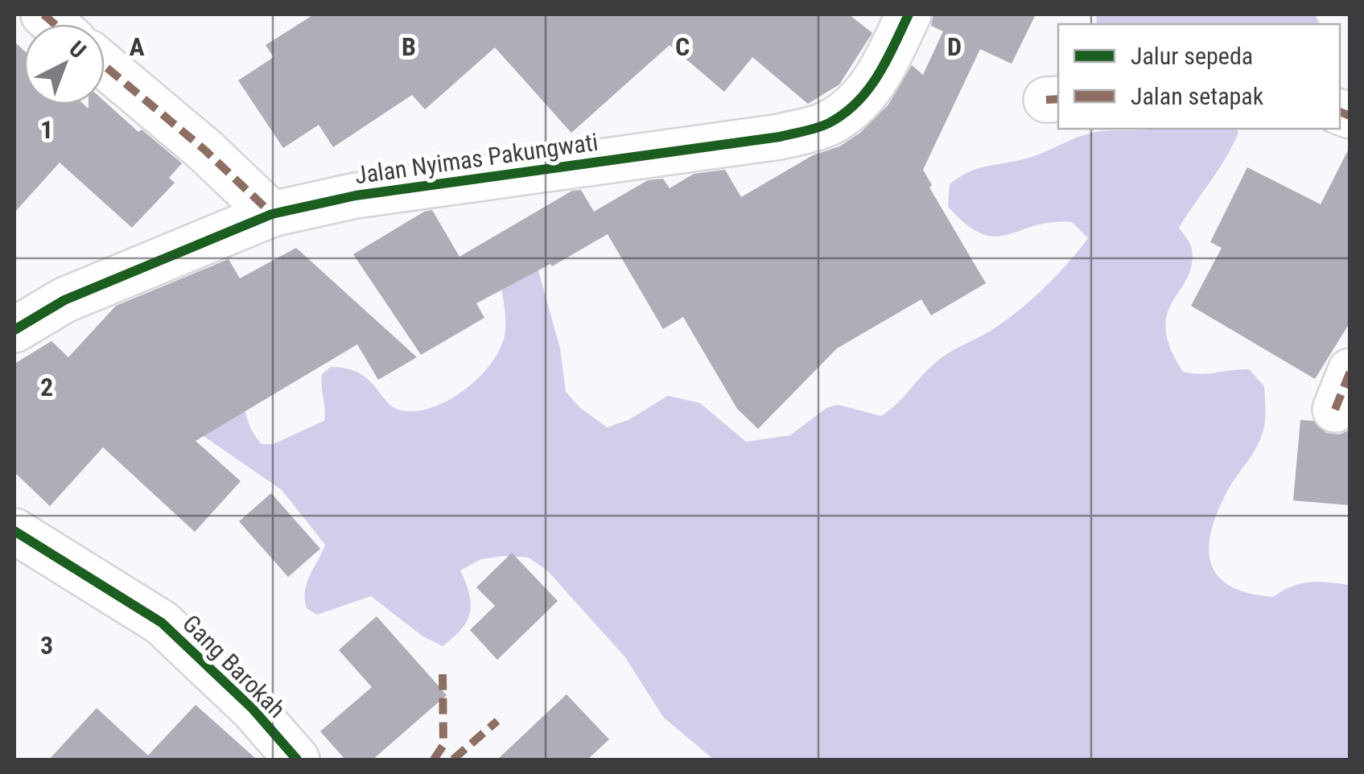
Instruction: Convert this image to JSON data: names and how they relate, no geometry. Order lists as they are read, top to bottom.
{
  "streets": {
    "street": ["Jalan Nyimas Pakungwati", "Gang Barokah"]
  },
  "legend": ["Jalur sepeda", "Jalan setapak"],
  "north": "top right",
  "grid": {
    "columns": [
      "A",
      "B",
      "C",
      "D"
    ],
    "rows": ["1", "2", "3"]
  }
}
